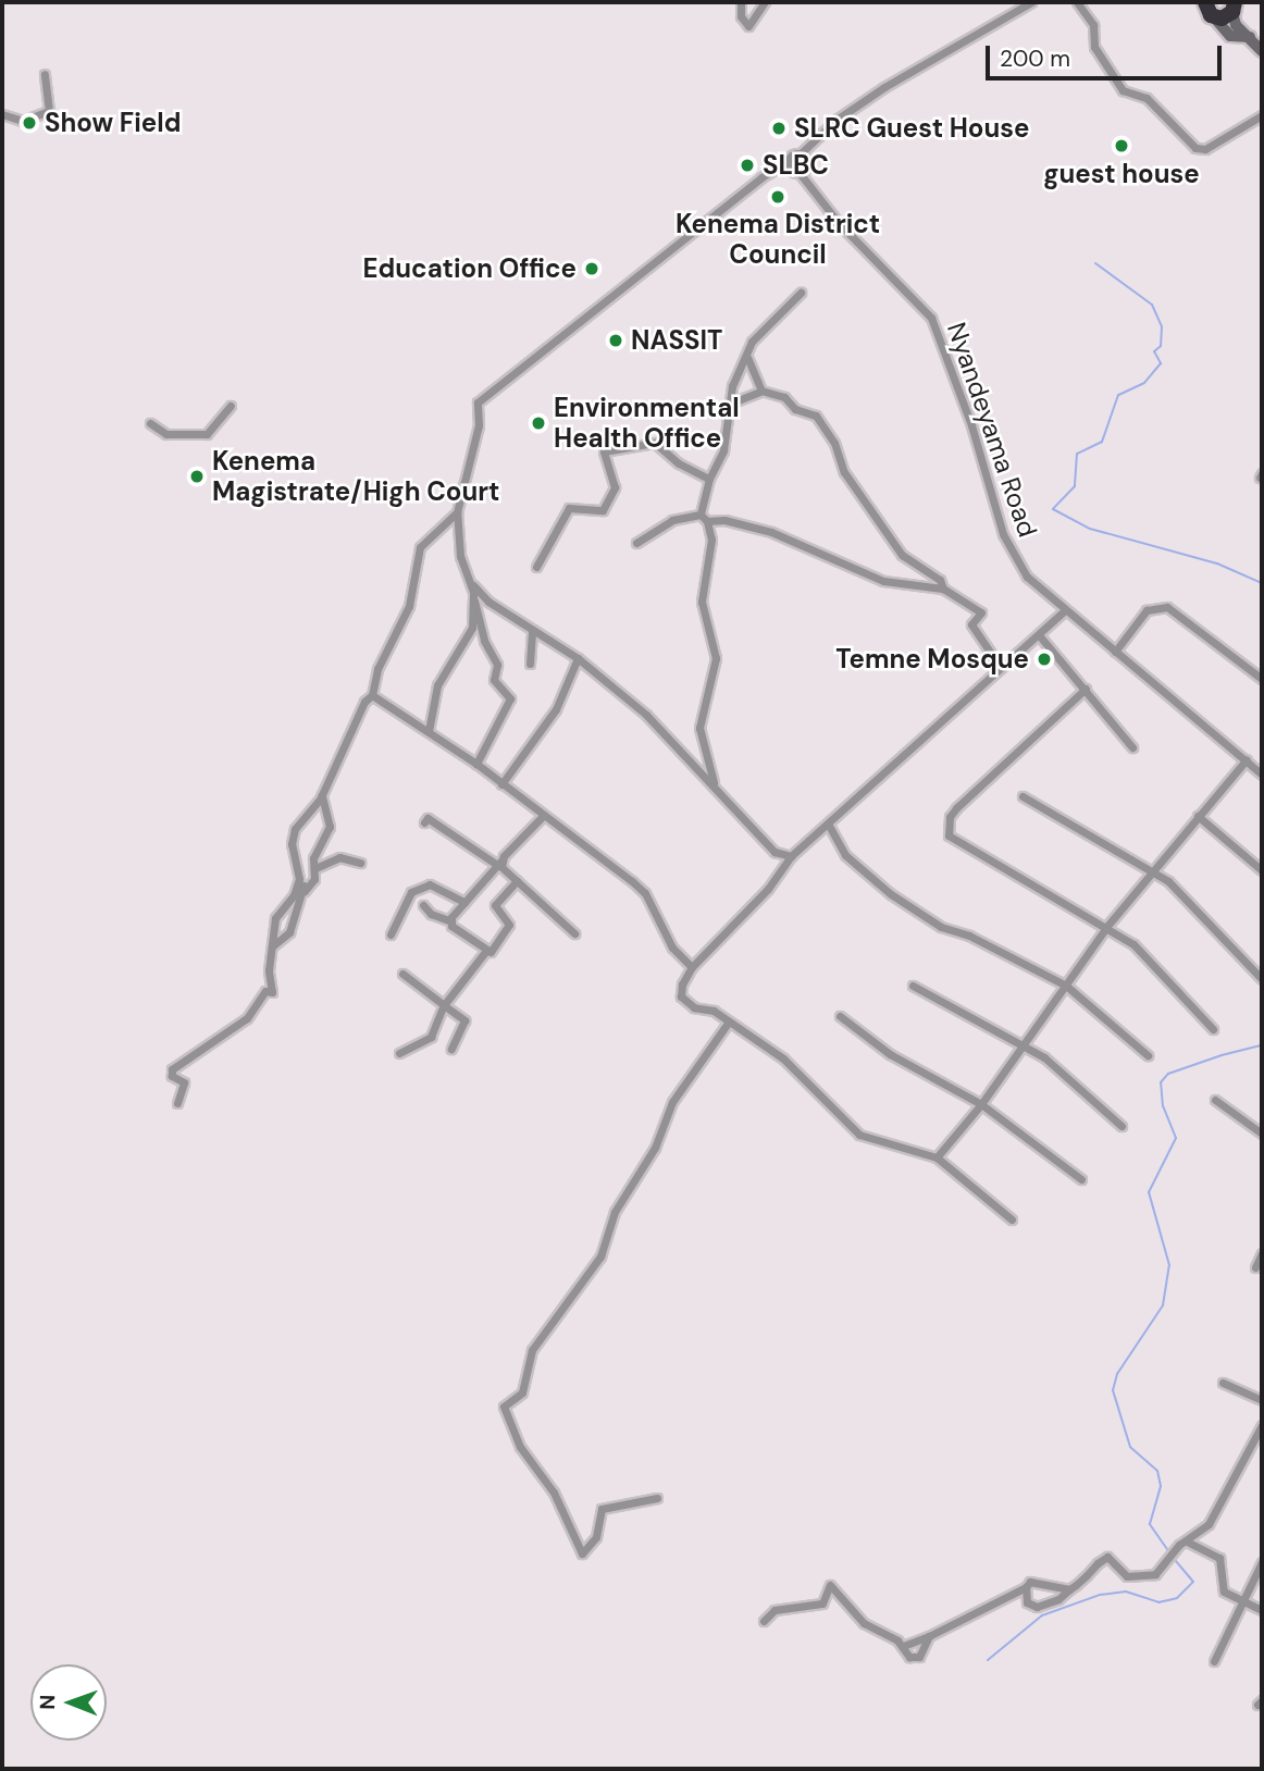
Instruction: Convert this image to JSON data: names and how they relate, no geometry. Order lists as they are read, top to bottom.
{
  "streets": {
    "street": ["Nyandeyama Road"]
  },
  "places": [
    "Show Field",
    "SLRC Guest House",
    "guest house",
    "SLBC",
    "Kenema District Council",
    "Education Office",
    "NASSIT",
    "Environmental Health Office",
    "Kenema Magistrate/High Court",
    "Temne Mosque"
  ],
  "scale_bar": "200 m",
  "north": "left"
}
